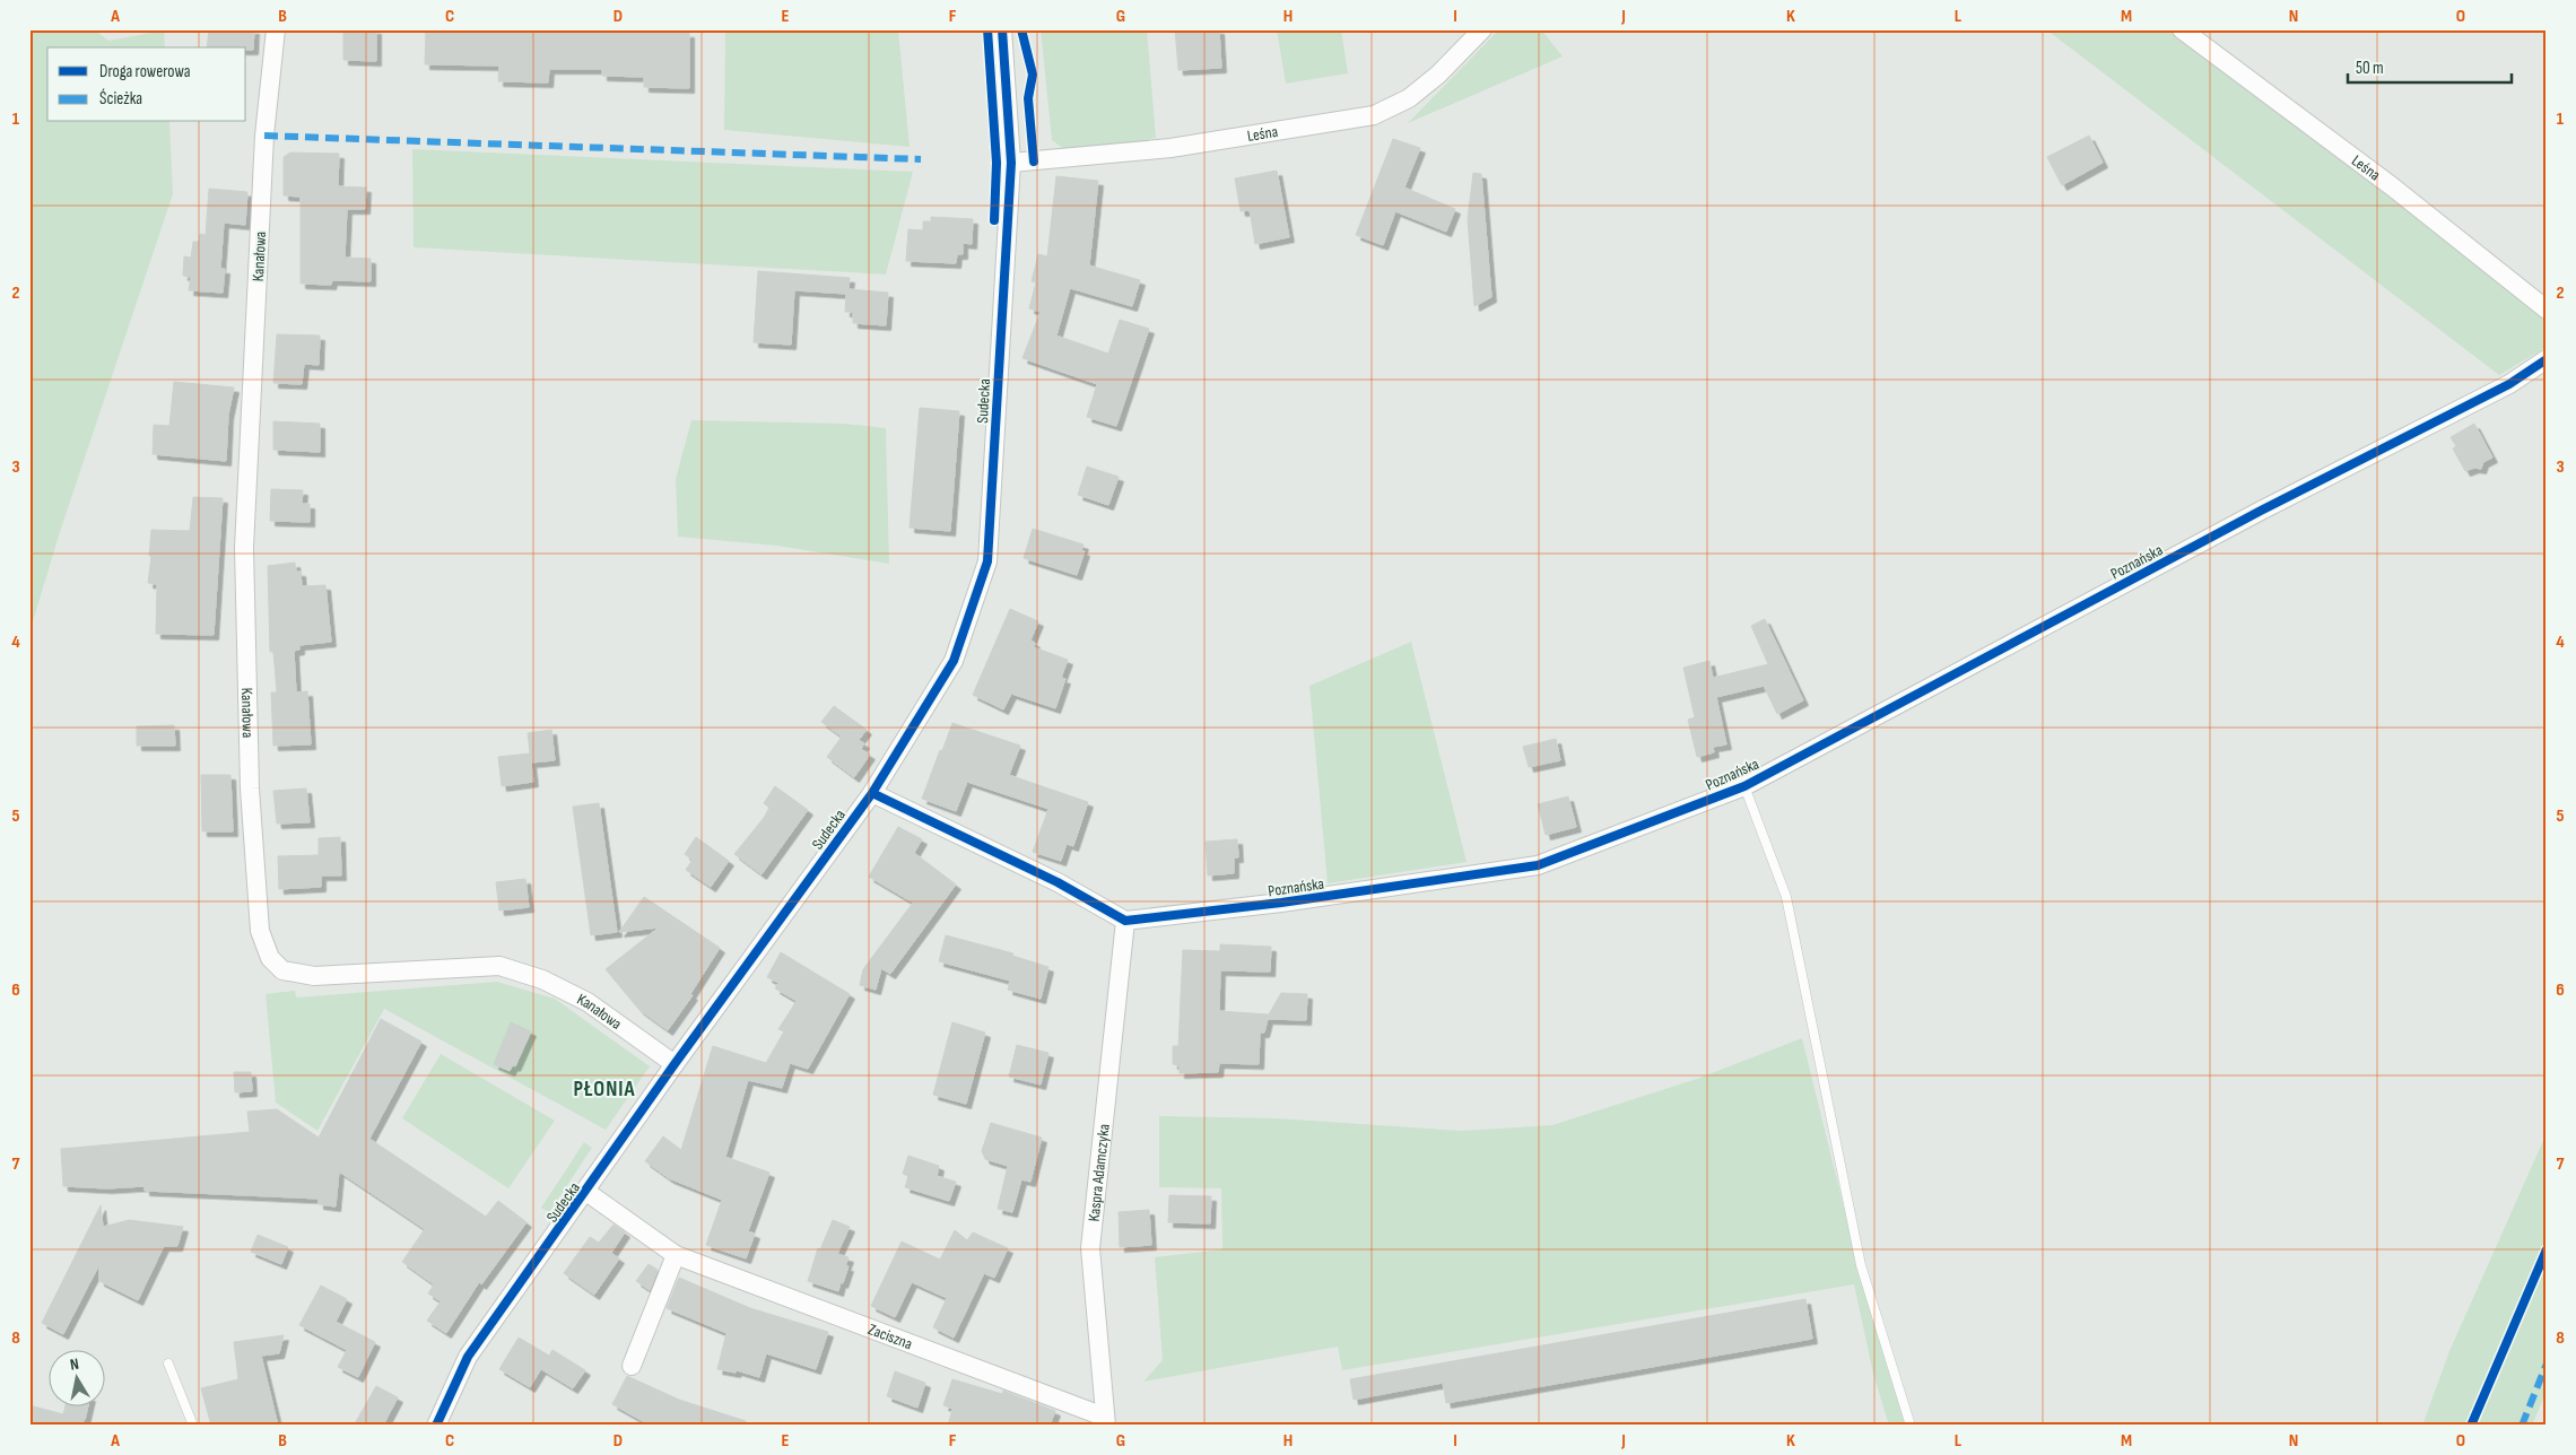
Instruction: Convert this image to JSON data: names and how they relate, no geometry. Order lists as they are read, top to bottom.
{
  "streets": {
    "street": [
      "Leśna",
      "Kanałowa",
      "Sudecka",
      "Poznańska",
      "Kaspra Adamczyka",
      "Zaciszna"
    ]
  },
  "crossings": [
    ["Leśna", "Sudecka"],
    ["Kanałowa", "Sudecka"],
    ["Sudecka", "Zaciszna"],
    ["Poznańska", "Kaspra Adamczyka"],
    ["Kaspra Adamczyka", "Zaciszna"]
  ],
  "districts": ["PŁONIA"],
  "legend": ["Droga rowerowa", "Ścieżka"],
  "scale_bar": "50 m",
  "north": "top",
  "grid": {
    "columns": [
      "A",
      "B",
      "C",
      "D",
      "E",
      "F",
      "G",
      "H",
      "I",
      "J",
      "K",
      "L",
      "M",
      "N",
      "O"
    ],
    "rows": [
      "1",
      "2",
      "3",
      "4",
      "5",
      "6",
      "7",
      "8"
    ]
  }
}
